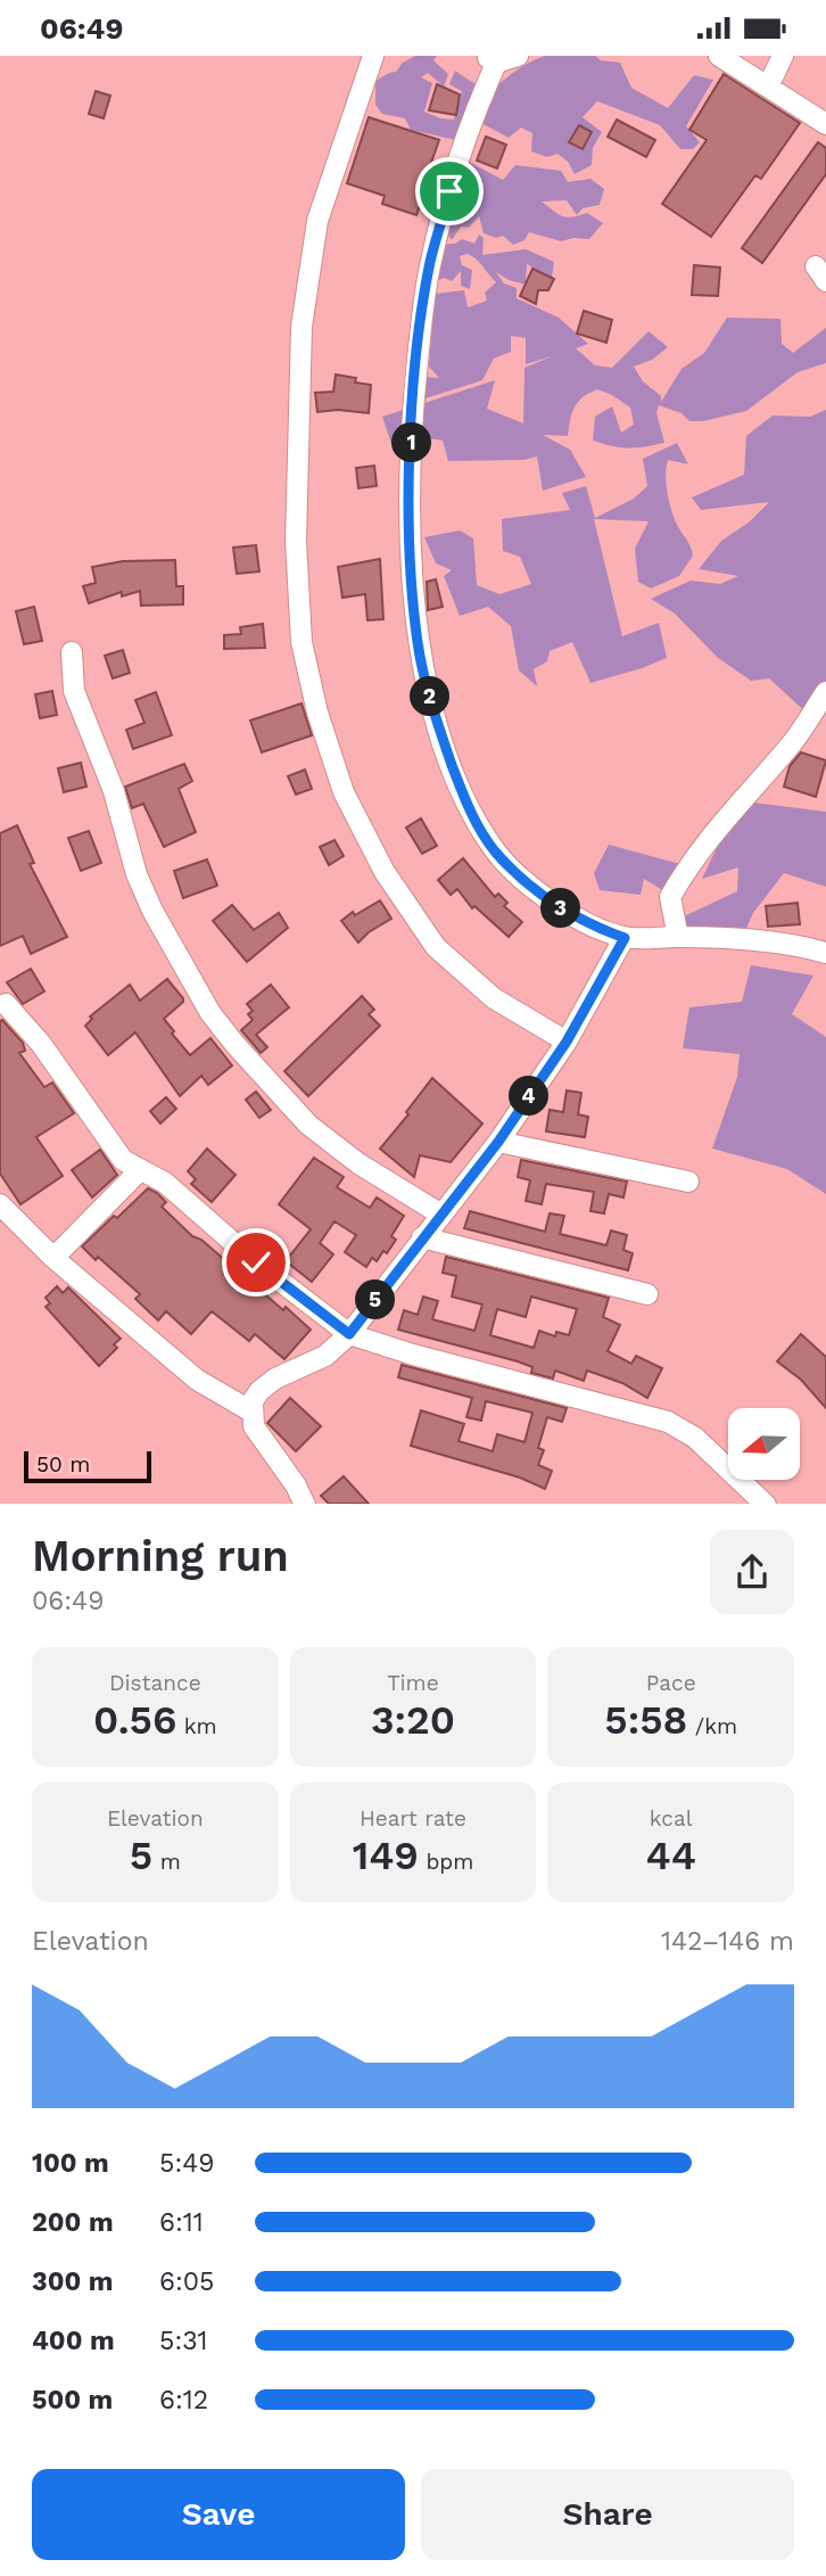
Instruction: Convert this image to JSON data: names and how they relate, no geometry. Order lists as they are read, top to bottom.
{
  "scale_bar": "50 m",
  "north": "left",
  "page": {
    "status": "06:49",
    "pins": [
      "1",
      "2",
      "3",
      "4",
      "5"
    ],
    "scale": "50 m",
    "heading": ["Morning run", "06:49"],
    "stats": [
      ["Distance", "0.56 km"],
      ["Time", "3:20"],
      ["Pace", "5:58 /km"],
      ["Elevation", "5 m"],
      ["Heart rate", "149 bpm"],
      ["kcal", "44"]
    ],
    "chart": ["Elevation", "142–146 m"],
    "list": [
      {
        "name": "100 m",
        "note": "5:49"
      },
      {
        "name": "200 m",
        "note": "6:11"
      },
      {
        "name": "300 m",
        "note": "6:05"
      },
      {
        "name": "400 m",
        "note": "5:31"
      },
      {
        "name": "500 m",
        "note": "6:12"
      }
    ],
    "buttons": ["Save", "Share"]
  }
}
